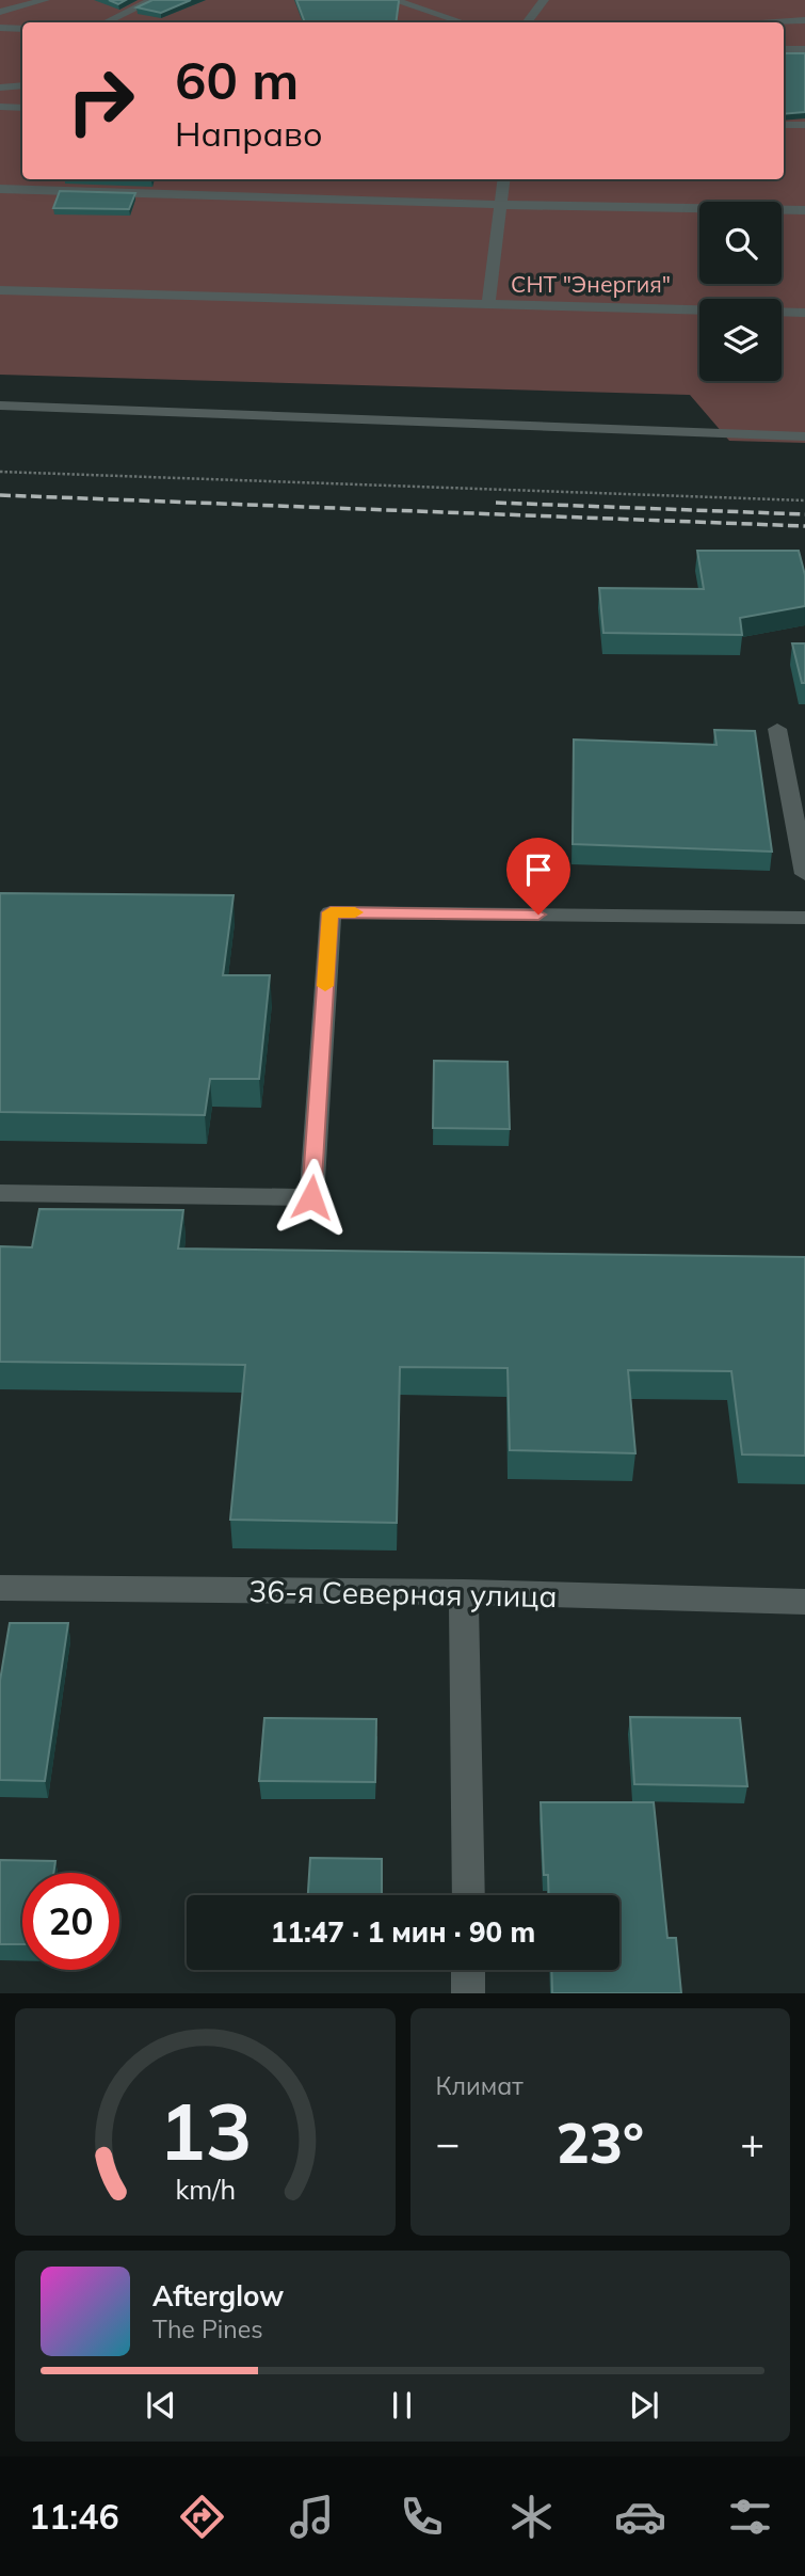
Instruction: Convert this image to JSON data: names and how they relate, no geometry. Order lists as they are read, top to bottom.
{
  "streets": {
    "street": ["36-я Северная улица"]
  },
  "parks": ["СНТ \"Энергия\""],
  "page": {
    "turn": ["60 m", "Направо"],
    "limit": "20",
    "trip": "11:47 · 1 мин · 90 m",
    "tile": "Климат",
    "heat": ["−", "23°", "+"],
    "song": ["Afterglow", "The Pines"],
    "tabs": "11:46",
    "gauge": ["13", "km/h"]
  }
}
